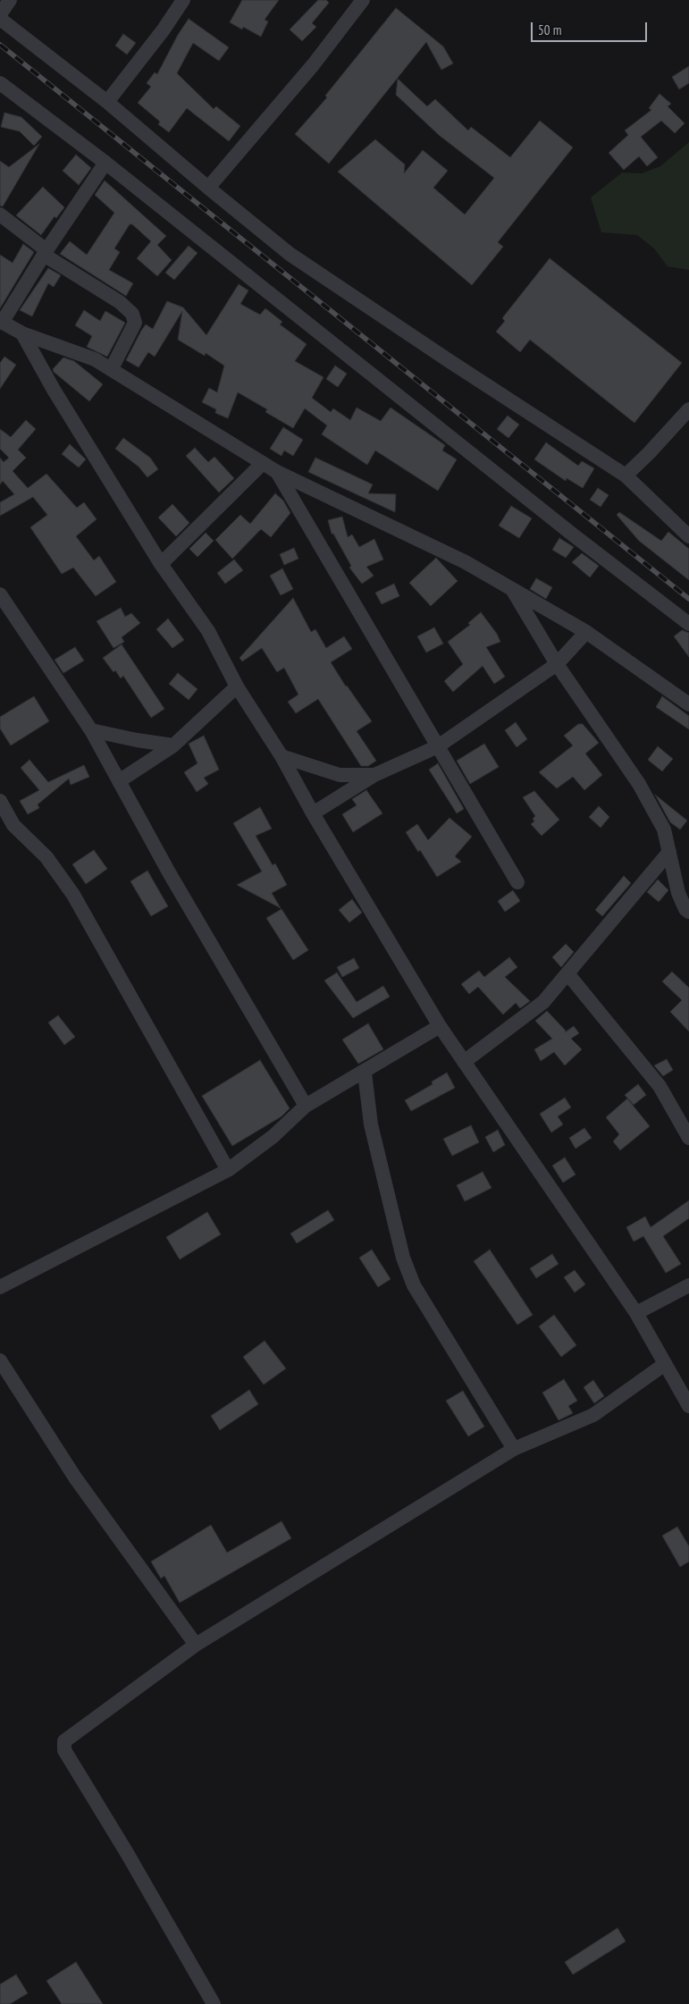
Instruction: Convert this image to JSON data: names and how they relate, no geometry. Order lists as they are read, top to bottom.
{
  "scale_bar": "50 m"
}
